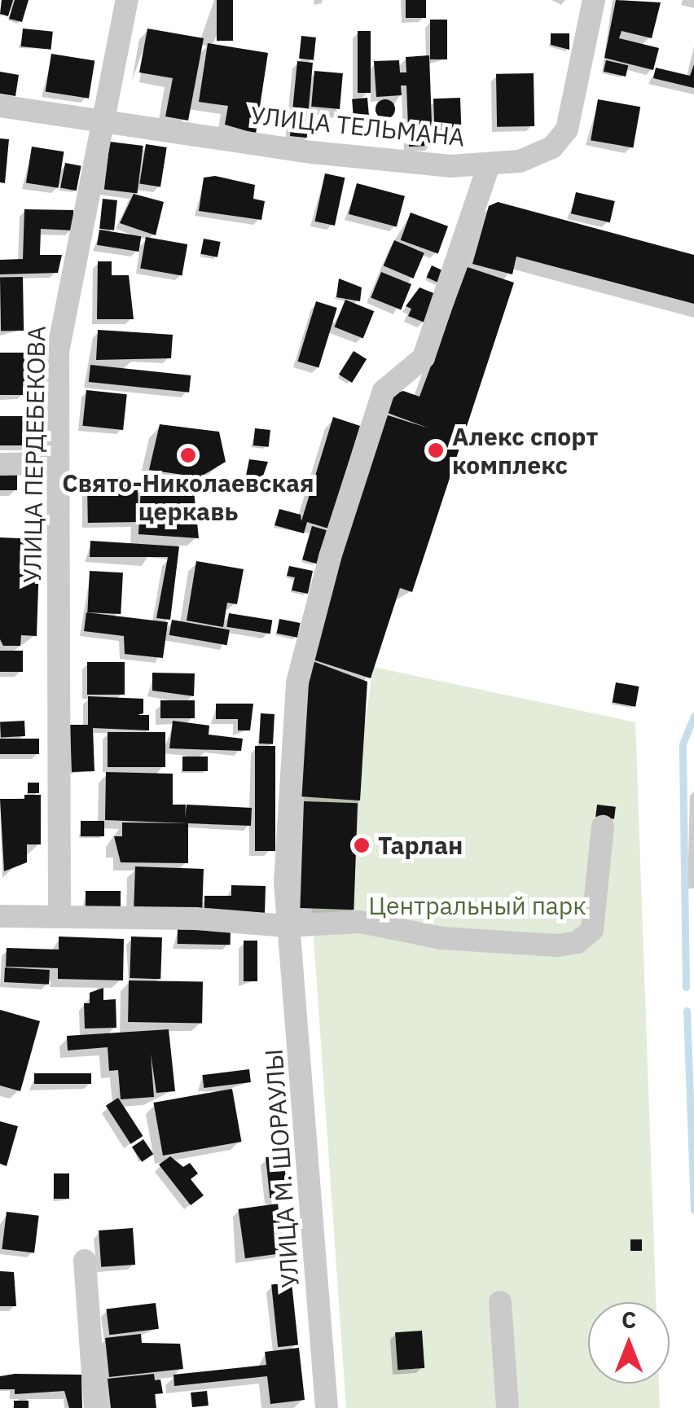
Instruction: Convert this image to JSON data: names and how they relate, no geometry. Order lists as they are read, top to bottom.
{
  "streets": {
    "street": ["УЛИЦА ТЕЛЬМАНА", "УЛИЦА ПЕРДЕБЕКОВА", "УЛИЦА М. ШОРАУЛЫ"]
  },
  "crossings": [
    ["УЛИЦА ТЕЛЬМАНА", "УЛИЦА ПЕРДЕБЕКОВА"],
    ["УЛИЦА ТЕЛЬМАНА", "УЛИЦА М. ШОРАУЛЫ"]
  ],
  "parks": ["Центральный парк"],
  "places": ["Алекс спорт комплекс", "Свято-Николаевская церкавь", "Тарлан"],
  "north": "top"
}
